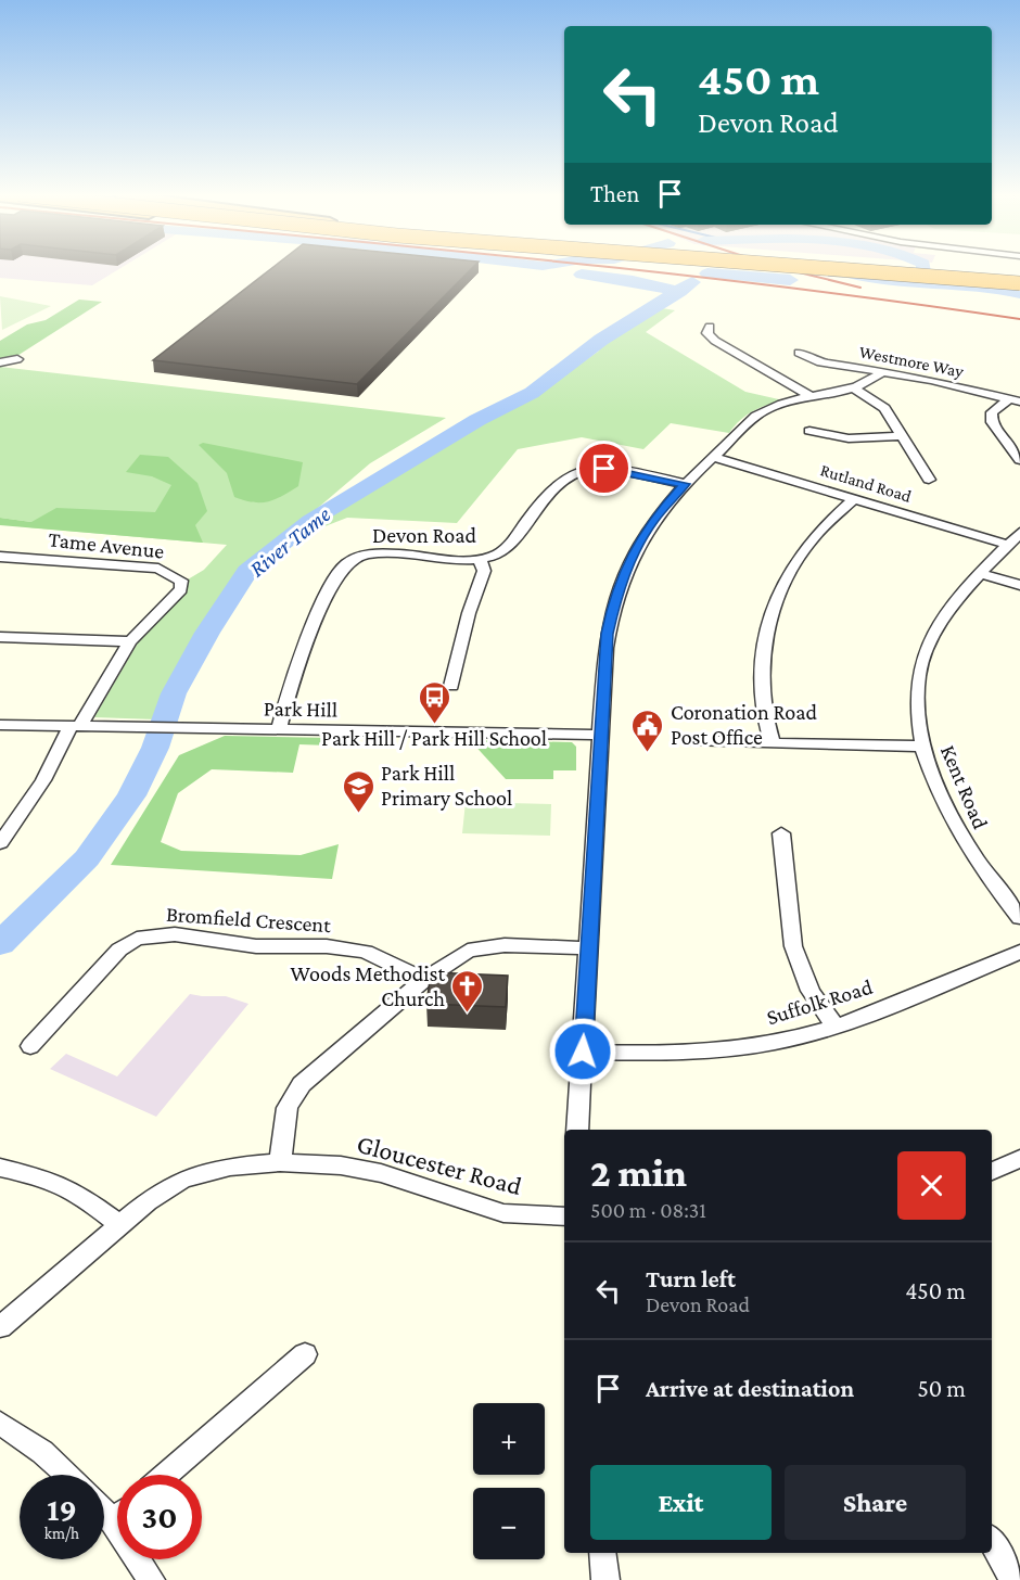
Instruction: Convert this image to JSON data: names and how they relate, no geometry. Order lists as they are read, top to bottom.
{
  "streets": {
    "street": [
      "Westmore Way",
      "Rutland Road",
      "Devon Road",
      "Tame Avenue",
      "Park Hill",
      "Kent Road",
      "Bromfield Crescent",
      "Suffolk Road",
      "Gloucester Road"
    ]
  },
  "crossings": [
    ["Rutland Road", "Kent Road"],
    ["Devon Road", "Park Hill"],
    ["Tame Avenue", "Park Hill"]
  ],
  "water": ["River Tame"],
  "places": {
    "bus stop": ["Park Hill / Park Hill School"],
    "public building": ["Coronation Road Post Office"],
    "school or university": ["Park Hill Primary School"],
    "church": ["Woods Methodist Church"]
  },
  "page": {
    "turn": ["450 m", "Devon Road"],
    "then": "Then",
    "heading": ["2 min", "500 m · 08:31"],
    "list": [
      {
        "name": "Turn left",
        "note": "Devon Road",
        "value": "450 m"
      },
      {
        "name": "Arrive at destination",
        "value": "50 m"
      }
    ],
    "map_buttons": ["+", "−"],
    "buttons": ["Exit", "Share"],
    "speed": "19 km/h",
    "limit": "30"
  }
}
